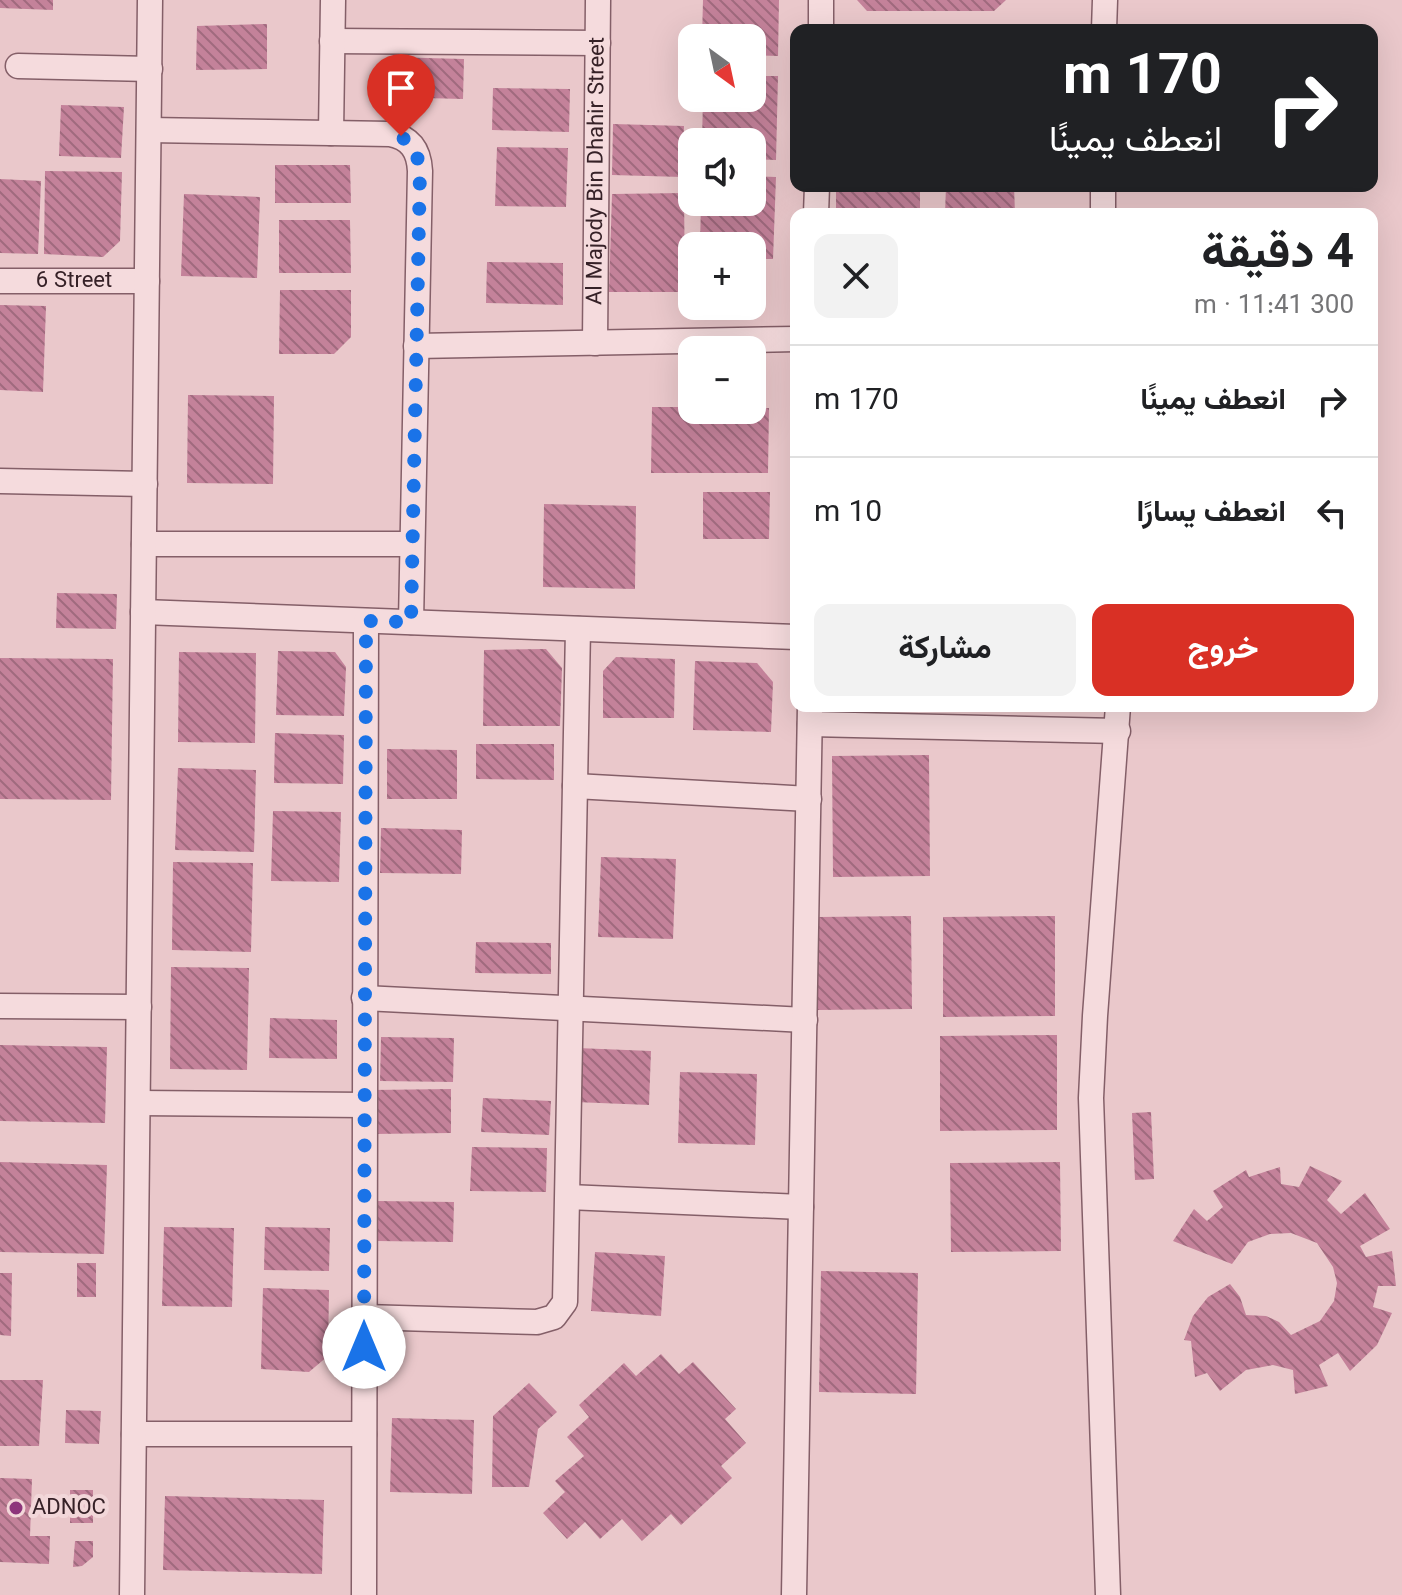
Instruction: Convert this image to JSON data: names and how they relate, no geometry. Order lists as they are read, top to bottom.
{
  "streets": {
    "street": ["Al Majody Bin Dhahir Street", "6 Street"]
  },
  "places": ["ADNOC"],
  "north": "bottom right",
  "page": {
    "map_buttons": ["+", "−"],
    "turn": ["170 m", "انعطف يمينًا"],
    "heading": ["4 دقيقة", "300 m · 11:41"],
    "list": [
      {
        "name": "انعطف يمينًا",
        "value": "170 m"
      },
      {
        "name": "انعطف يسارًا",
        "value": "10 m"
      }
    ],
    "buttons": ["خروج", "مشاركة"]
  }
}
